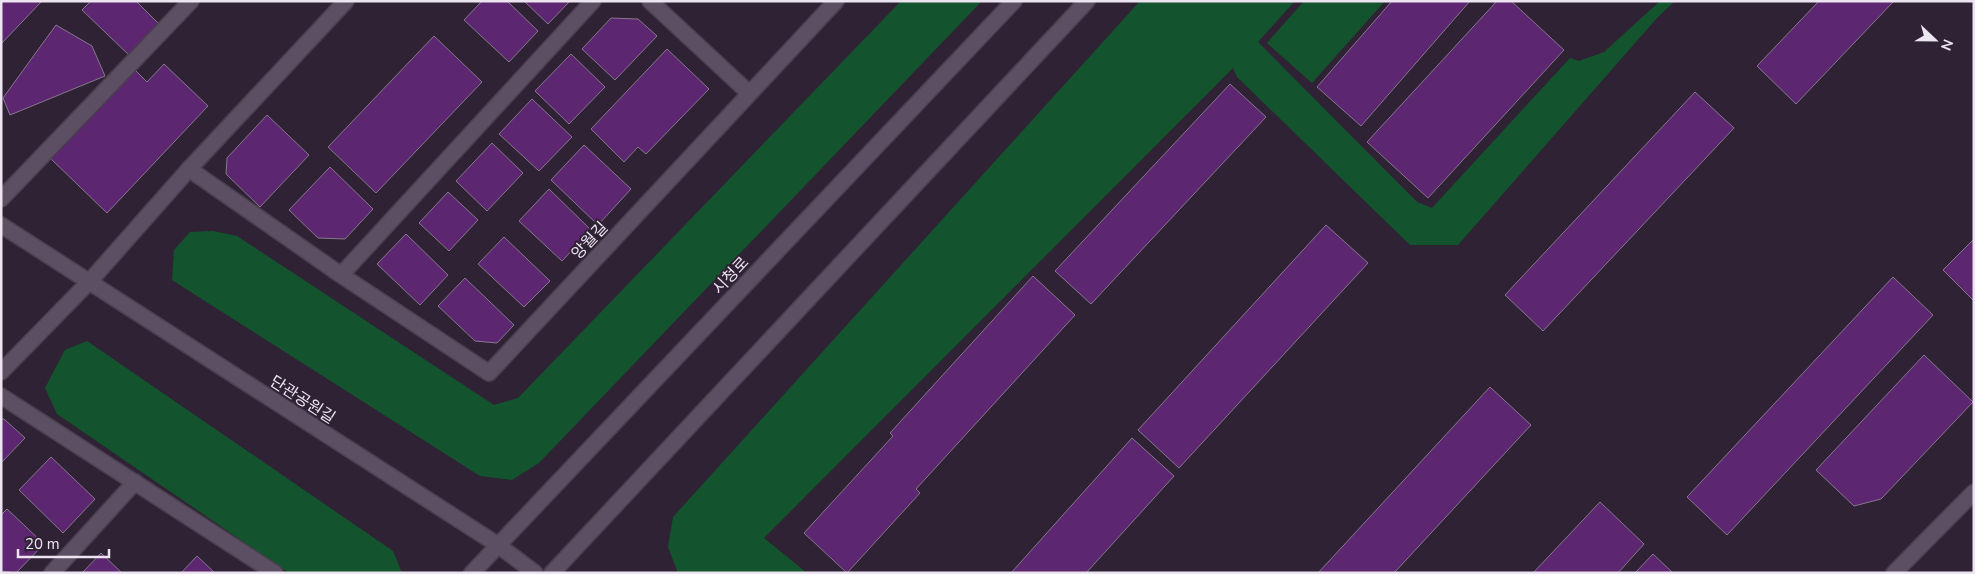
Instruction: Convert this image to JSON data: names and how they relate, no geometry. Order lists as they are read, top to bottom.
{
  "streets": {
    "street": ["앙월길", "시청로", "단관공원길"]
  },
  "crossings": [
    ["시청로", "단관공원길"]
  ],
  "scale_bar": "20 m",
  "north": "right"
}
